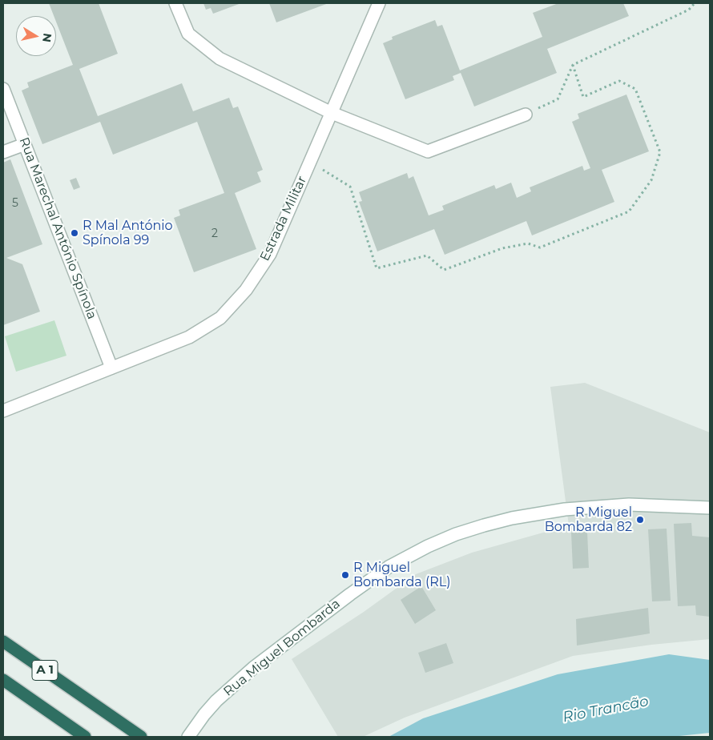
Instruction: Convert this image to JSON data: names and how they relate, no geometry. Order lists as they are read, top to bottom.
{
  "streets": {
    "highway": ["A 1"],
    "street": ["Estrada Militar", "Rua Marechal António Spínola", "Rua Miguel Bombarda"]
  },
  "crossings": [
    ["Estrada Militar", "Rua Marechal António Spínola"]
  ],
  "water": ["Rio Trancão"],
  "places": ["R Mal António Spínola 99", "R Miguel Bombarda 82", "R Miguel Bombarda (RL)"],
  "house_numbers": ["5", "2"],
  "north": "right"
}
